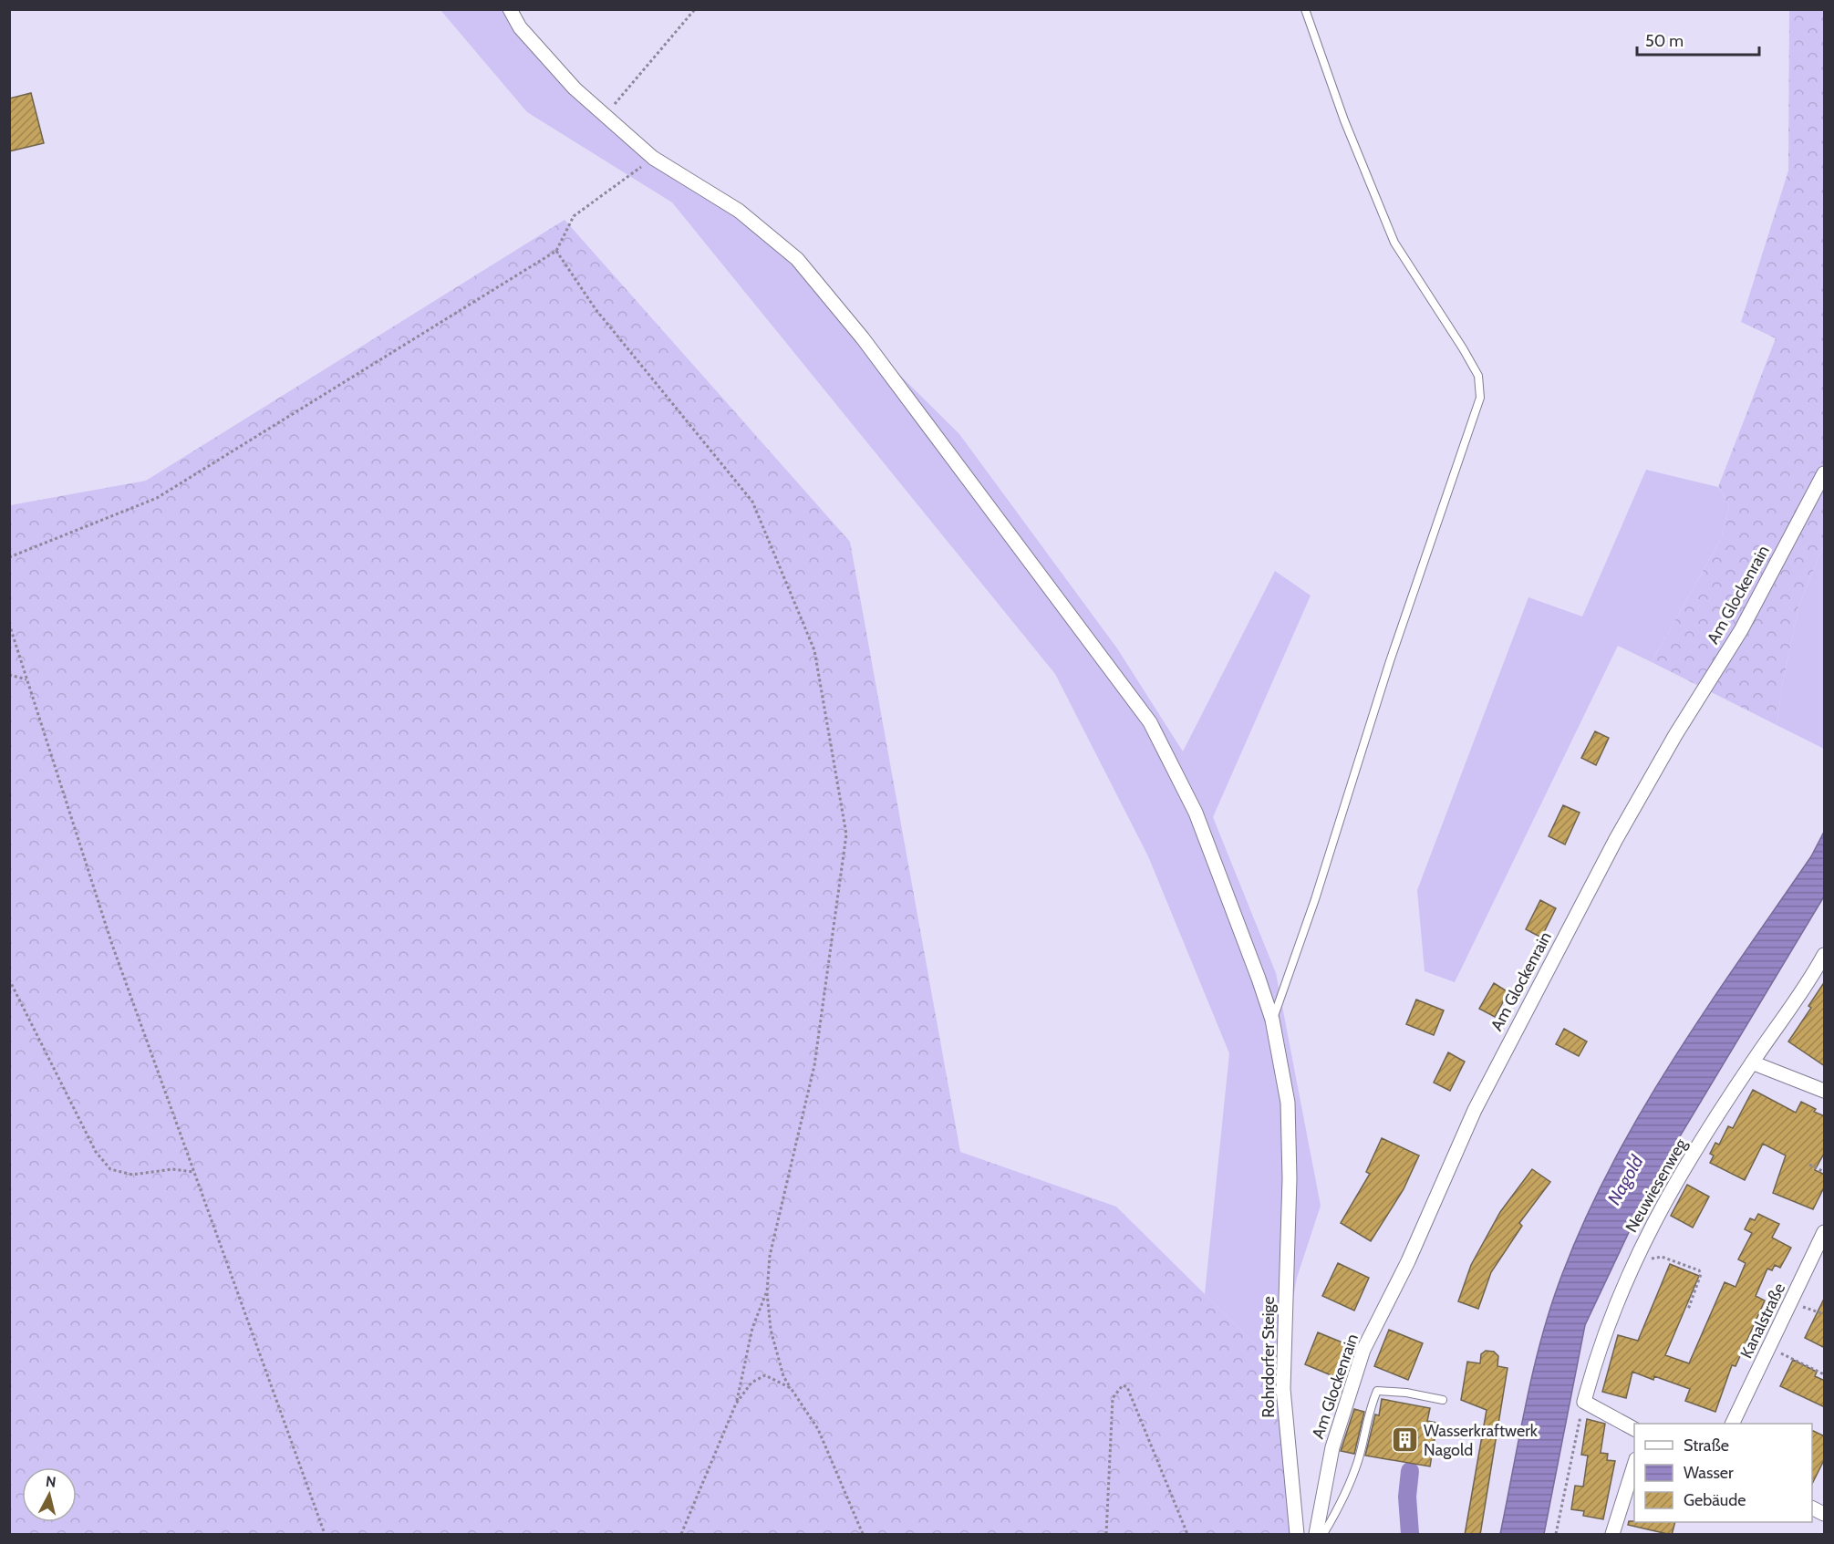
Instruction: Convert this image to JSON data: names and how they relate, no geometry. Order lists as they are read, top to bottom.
{
  "streets": {
    "street": [
      "Am Glockenrain",
      "Neuwiesenweg",
      "Kanalstraße",
      "Rohrdorfer Steige"
    ]
  },
  "water": ["Nagold"],
  "places": {
    "building": ["Wasserkraftwerk Nagold"]
  },
  "legend": ["Straße", "Wasser", "Gebäude"],
  "scale_bar": "50 m",
  "north": "top"
}
